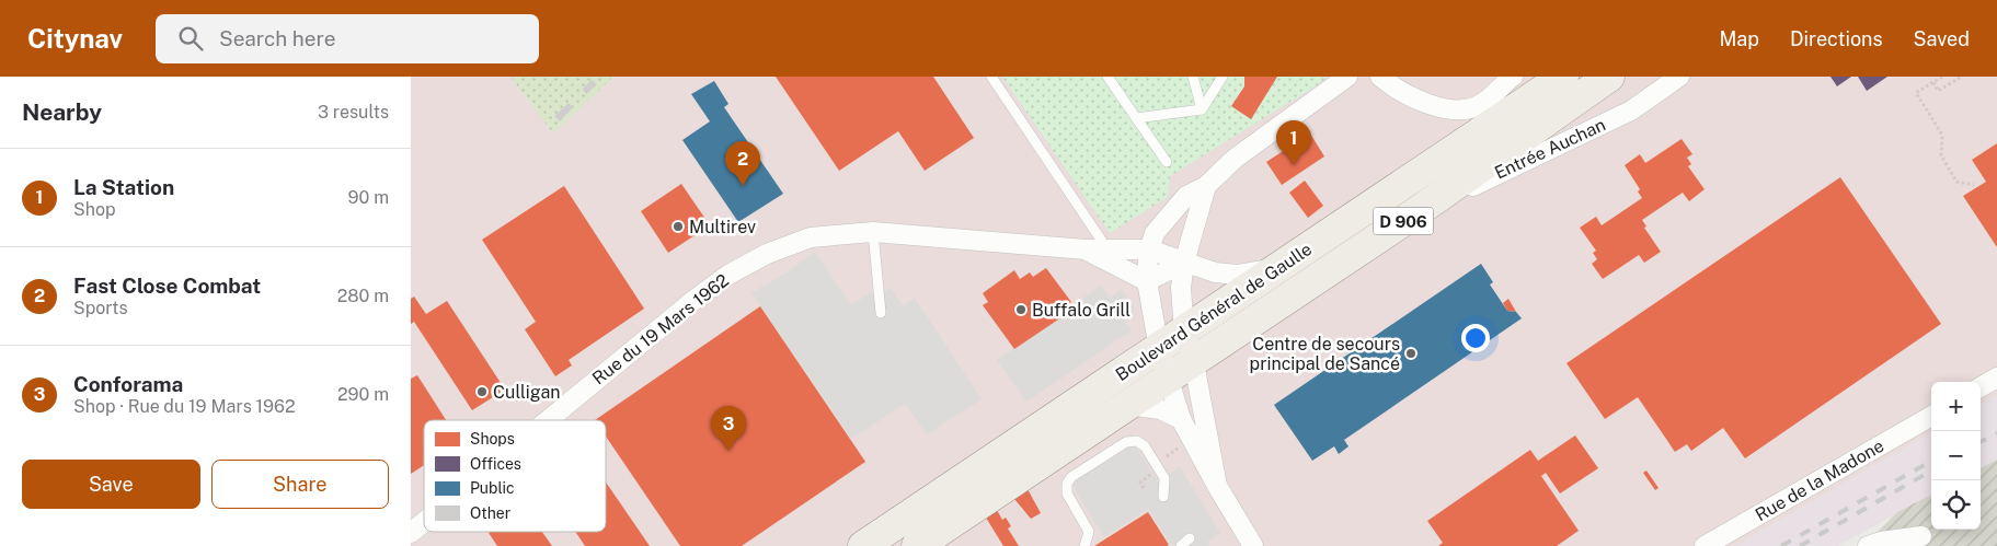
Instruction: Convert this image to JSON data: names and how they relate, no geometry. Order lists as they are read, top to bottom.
{
  "streets": {
    "main road": ["D 906", "Boulevard Général de Gaulle"],
    "street": ["Entrée Auchan", "Rue du 19 Mars 1962", "Rue de la Madone"]
  },
  "crossings": [
    ["Entrée Auchan", "Boulevard Général de Gaulle"],
    ["Boulevard Général de Gaulle", "Rue du 19 Mars 1962"]
  ],
  "places": [
    "Multirev",
    "Buffalo Grill",
    "Centre de secours principal de Sancé",
    "Culligan"
  ],
  "legend": [
    "Shops",
    "Offices",
    "Public",
    "Other"
  ],
  "page": {
    "header": "Citynav",
    "search": "Search here",
    "nav": ["Map", "Directions", "Saved"],
    "heading": ["Nearby", "3 results"],
    "pins": ["1", "2", "3"],
    "list": [
      {
        "mark": "1",
        "name": "La Station",
        "note": "Shop",
        "value": "90 m"
      },
      {
        "mark": "2",
        "name": "Fast Close Combat",
        "note": "Sports",
        "value": "280 m"
      },
      {
        "mark": "3",
        "name": "Conforama",
        "note": "Shop · Rue du 19 Mars 1962",
        "value": "290 m"
      }
    ],
    "map_buttons": ["+", "−"],
    "buttons": ["Save", "Share"]
  }
}
